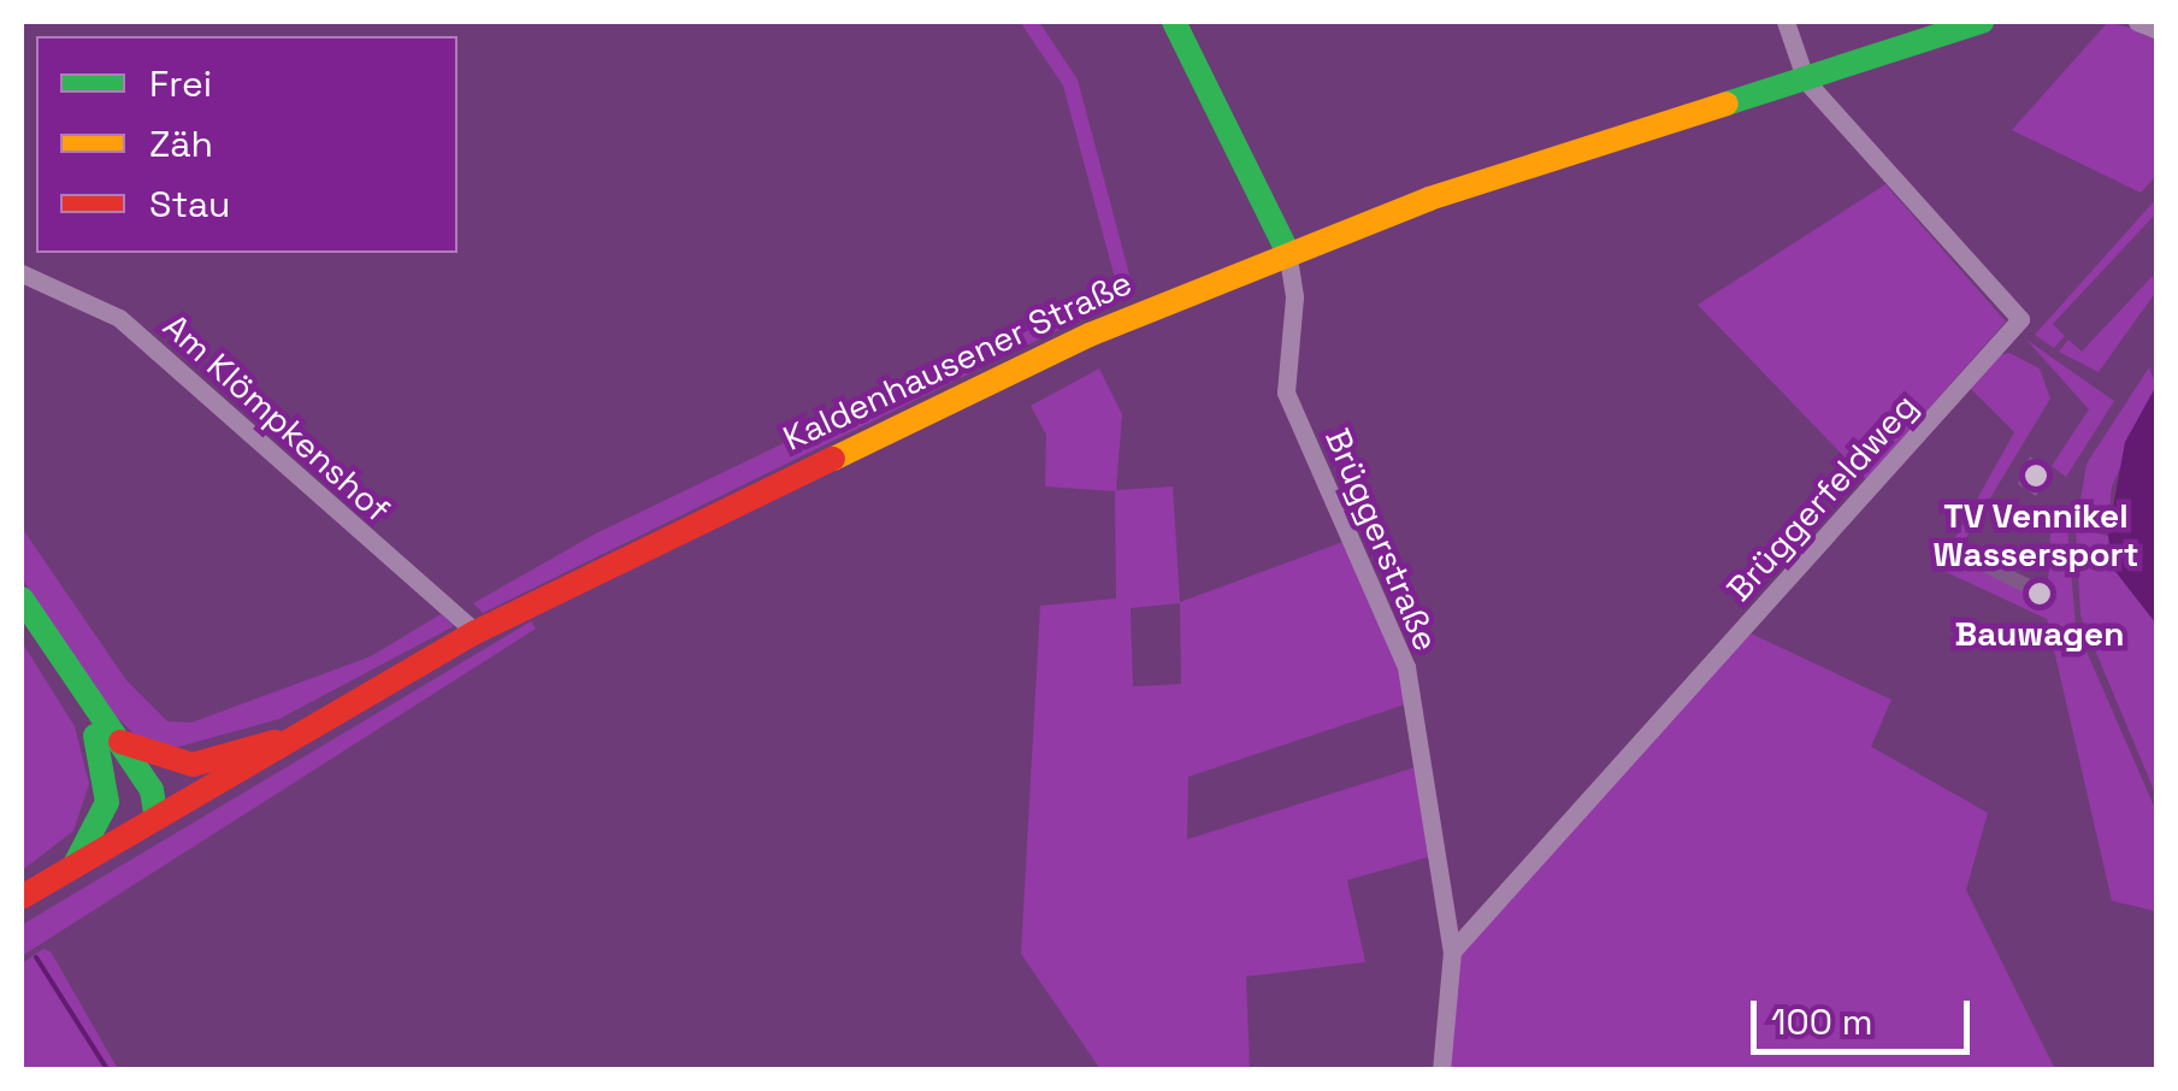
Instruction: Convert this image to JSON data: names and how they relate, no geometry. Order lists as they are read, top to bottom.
{
  "streets": {
    "main road": ["Kaldenhausener Straße"],
    "street": ["Am Klömpkenshof", "Brüggerfeldweg", "Brüggerstraße"]
  },
  "crossings": [
    ["Kaldenhausener Straße", "Am Klömpkenshof"],
    ["Kaldenhausener Straße", "Brüggerfeldweg"],
    ["Kaldenhausener Straße", "Brüggerstraße"],
    ["Brüggerfeldweg", "Brüggerstraße"]
  ],
  "places": ["TV Vennikel Wassersport", "Bauwagen"],
  "legend": ["Frei", "Zäh", "Stau"],
  "scale_bar": "100 m"
}
